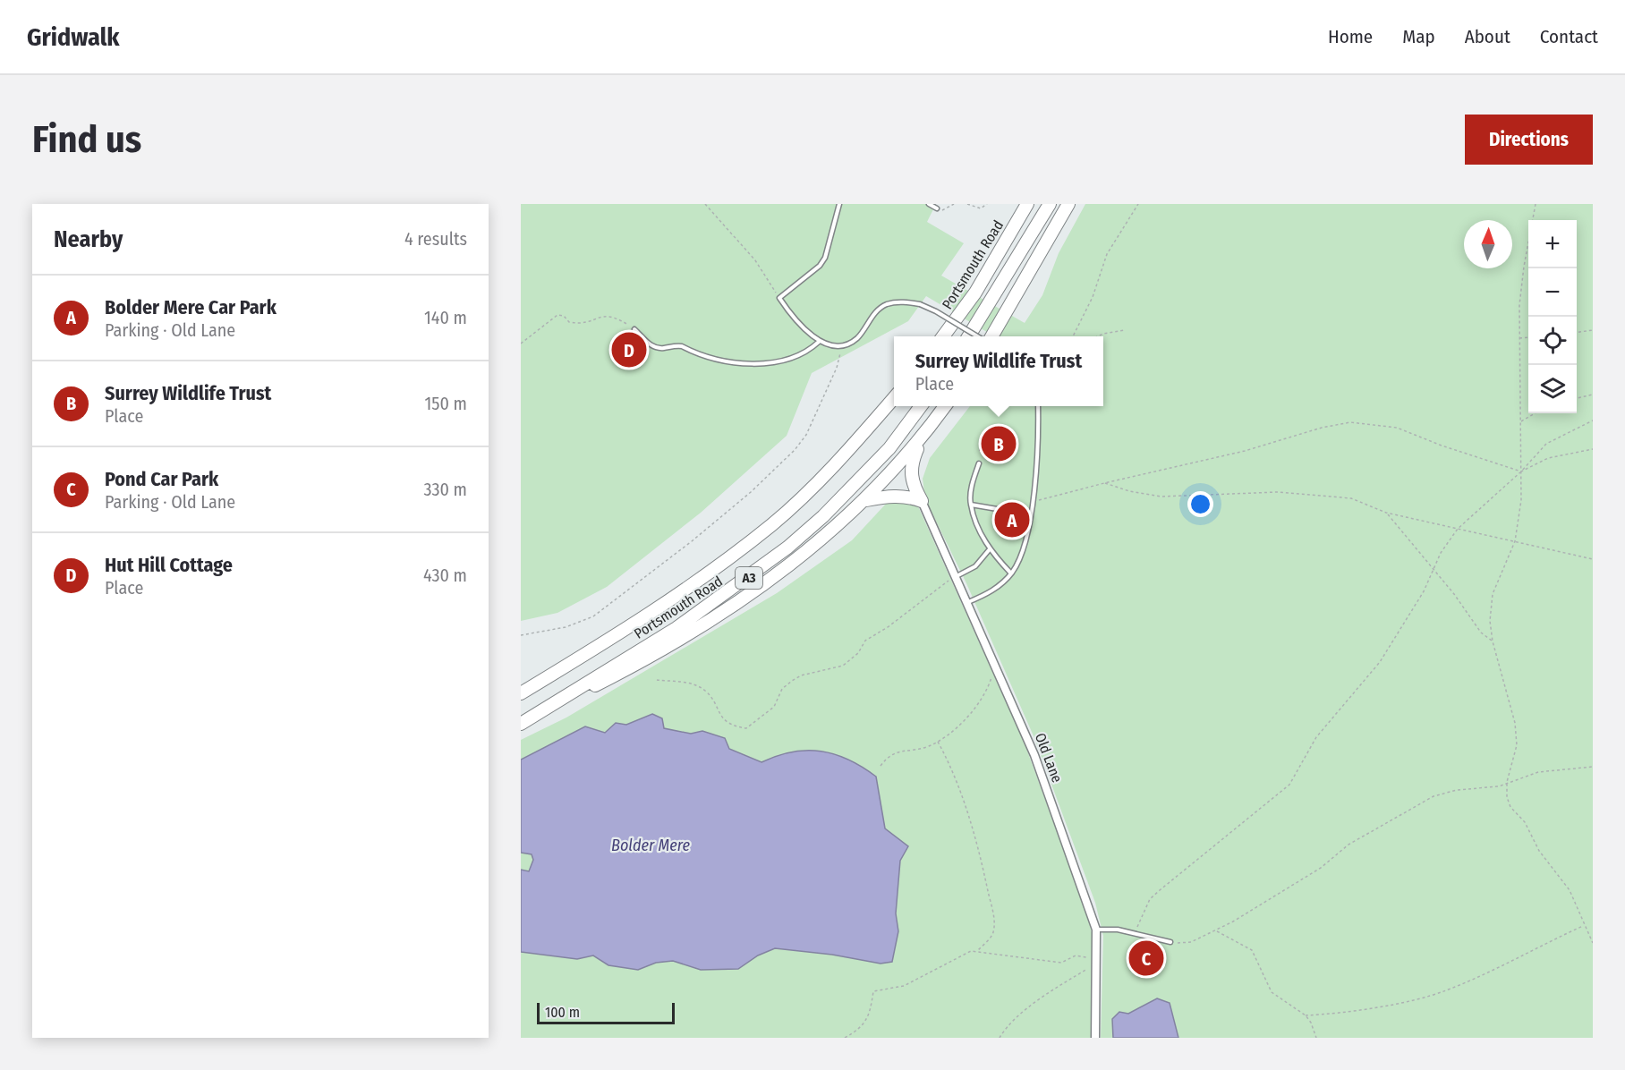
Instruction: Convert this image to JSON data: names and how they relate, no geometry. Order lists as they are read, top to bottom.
{
  "streets": {
    "highway": ["Portsmouth Road", "A3"],
    "street": ["Old Lane"]
  },
  "crossings": [
    ["Portsmouth Road", "A3"],
    ["A3", "Old Lane"]
  ],
  "water": ["Bolder Mere"],
  "scale_bar": "100 m",
  "north": "top",
  "page": {
    "header": "Gridwalk",
    "nav": [
      "Home",
      "Map",
      "About",
      "Contact"
    ],
    "buttons": "Directions",
    "title": "Find us",
    "heading": ["Nearby", "4 results"],
    "map_buttons": ["+", "−"],
    "list": [
      {
        "mark": "A",
        "name": "Bolder Mere Car Park",
        "note": "Parking · Old Lane",
        "value": "140 m"
      },
      {
        "mark": "B",
        "name": "Surrey Wildlife Trust",
        "note": "Place",
        "value": "150 m"
      },
      {
        "mark": "C",
        "name": "Pond Car Park",
        "note": "Parking · Old Lane",
        "value": "330 m"
      },
      {
        "mark": "D",
        "name": "Hut Hill Cottage",
        "note": "Place",
        "value": "430 m"
      }
    ],
    "pins": [
      "D",
      "B",
      "A",
      "C"
    ],
    "popup": ["Surrey Wildlife Trust", "Place"],
    "scale": "100 m"
  }
}
